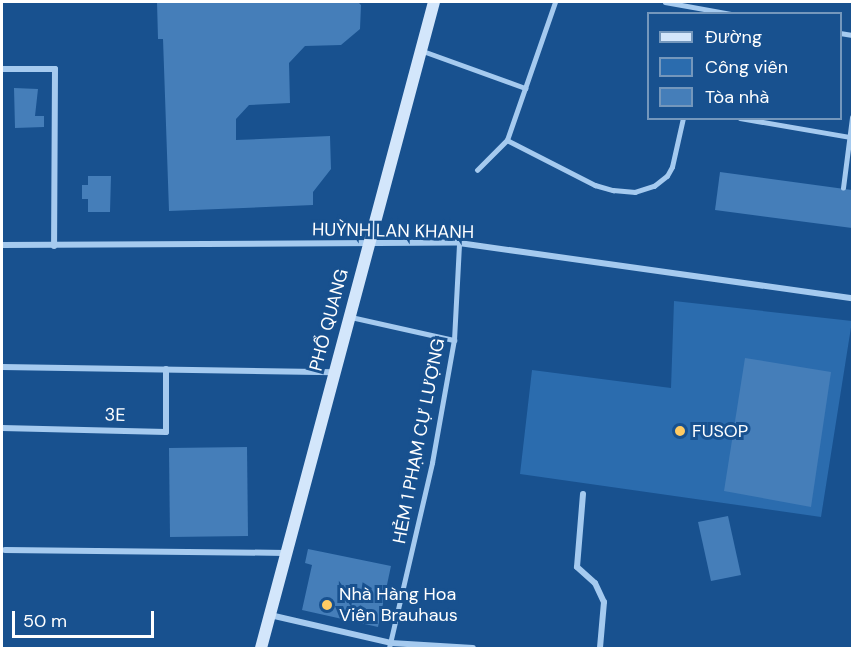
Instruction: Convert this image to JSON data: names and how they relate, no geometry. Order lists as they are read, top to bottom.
{
  "streets": {
    "main road": ["PHỔ QUANG"],
    "street": ["HUỲNH LAN KHANH", "3E"],
    "lane": ["HẺM 1 PHẠM CỰ LƯỢNG"]
  },
  "crossings": [
    ["HUỲNH LAN KHANH", "PHỔ QUANG"],
    ["HUỲNH LAN KHANH", "HẺM 1 PHẠM CỰ LƯỢNG"]
  ],
  "places": ["FUSOP", "Nhà Hàng Hoa Viên Brauhaus"],
  "legend": ["Đường", "Công viên", "Tòa nhà"],
  "scale_bar": "50 m"
}
